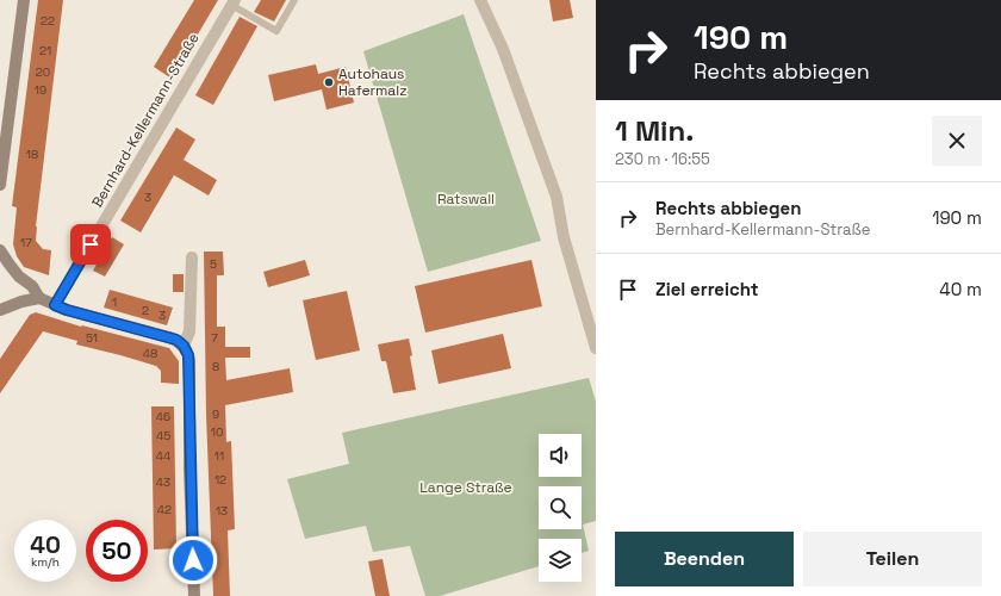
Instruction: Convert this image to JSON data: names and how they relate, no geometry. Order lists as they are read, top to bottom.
{
  "streets": {
    "street": ["Bernhard-Kellermann-Straße"]
  },
  "parks": ["Ratswall", "Lange Straße"],
  "places": ["Autohaus Hafermalz"],
  "house_numbers": [
    "22",
    "21",
    "20",
    "19",
    "18",
    "3",
    "17",
    "5",
    "1",
    "2",
    "3",
    "51",
    "7",
    "48",
    "8",
    "9",
    "46",
    "10",
    "45",
    "44",
    "11",
    "12",
    "43",
    "42",
    "13"
  ],
  "page": {
    "turn": ["190 m", "Rechts abbiegen"],
    "heading": ["1 Min.", "230 m · 16:55"],
    "list": [
      {
        "name": "Rechts abbiegen",
        "note": "Bernhard-Kellermann-Straße",
        "value": "190 m"
      },
      {
        "name": "Ziel erreicht",
        "value": "40 m"
      }
    ],
    "speed": "40 km/h",
    "limit": "50",
    "buttons": ["Beenden", "Teilen"]
  }
}
